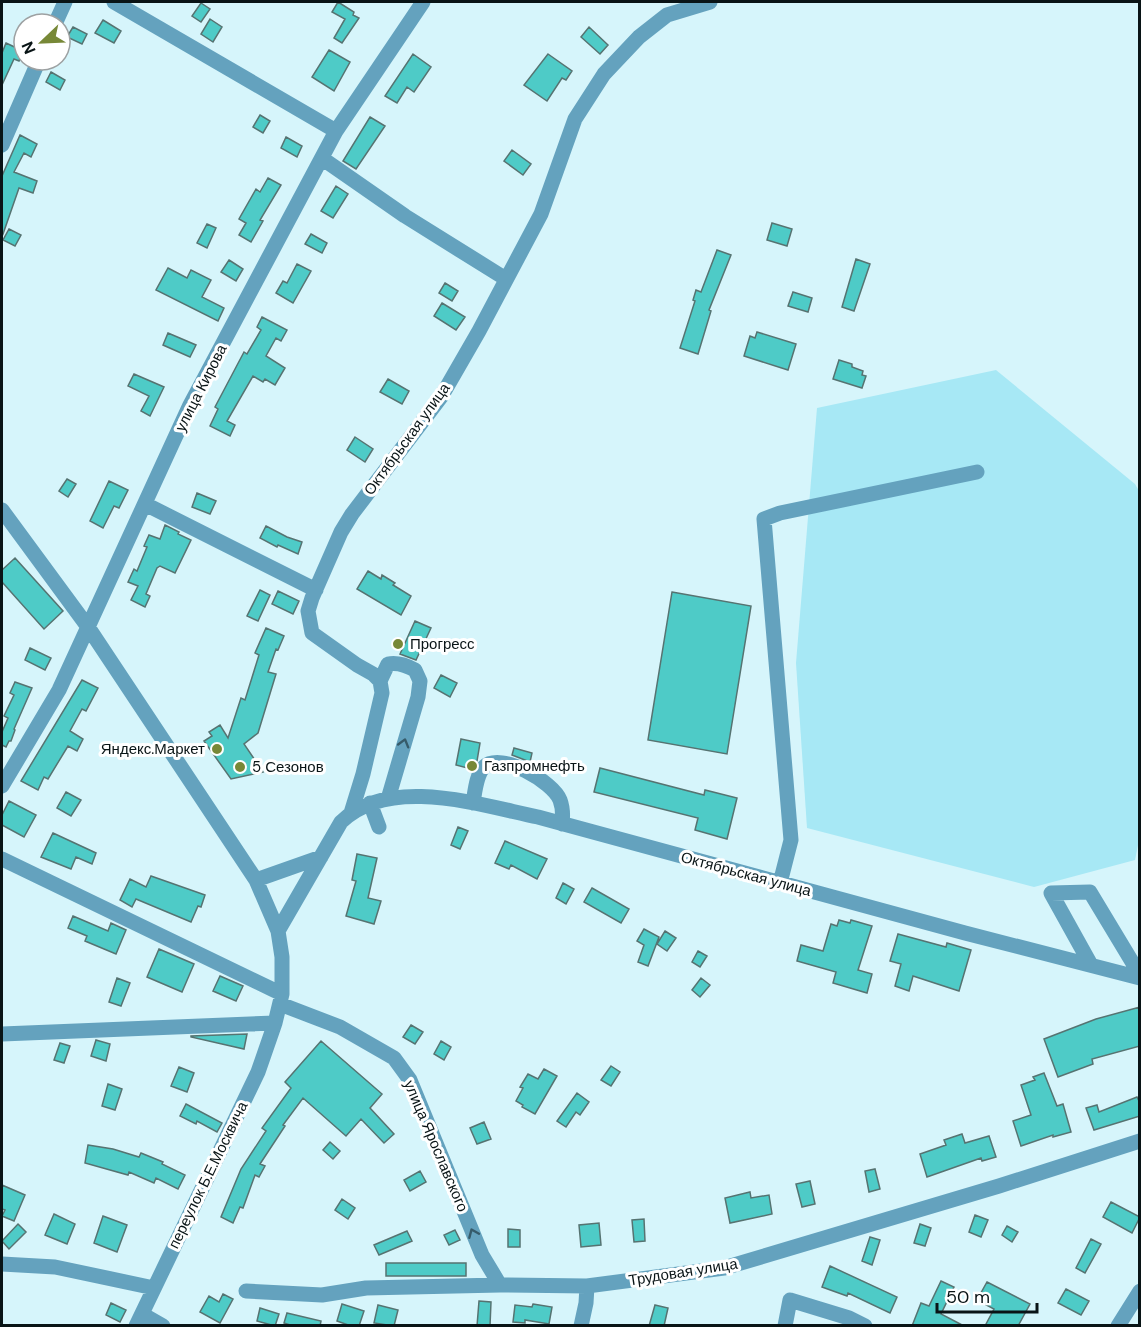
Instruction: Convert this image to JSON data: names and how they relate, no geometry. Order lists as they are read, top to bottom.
{
  "streets": {
    "street": [
      "улица Кирова",
      "Октябрьская улица",
      "улица Ярославского",
      "переулок Б.Е.Москвича",
      "Трудовая улица"
    ]
  },
  "crossings": [
    ["улица Кирова", "переулок Б.Е.Москвича"],
    ["Октябрьская улица", "переулок Б.Е.Москвича"],
    ["улица Ярославского", "переулок Б.Е.Москвича"],
    ["улица Ярославского", "Трудовая улица"]
  ],
  "one_way": ["улица Ярославского"],
  "places": [
    "Прогресс",
    "Яндекс.Маркет",
    "Газпромнефть",
    "5 Сезонов"
  ],
  "scale_bar": "50 m",
  "north": "bottom left"
}
